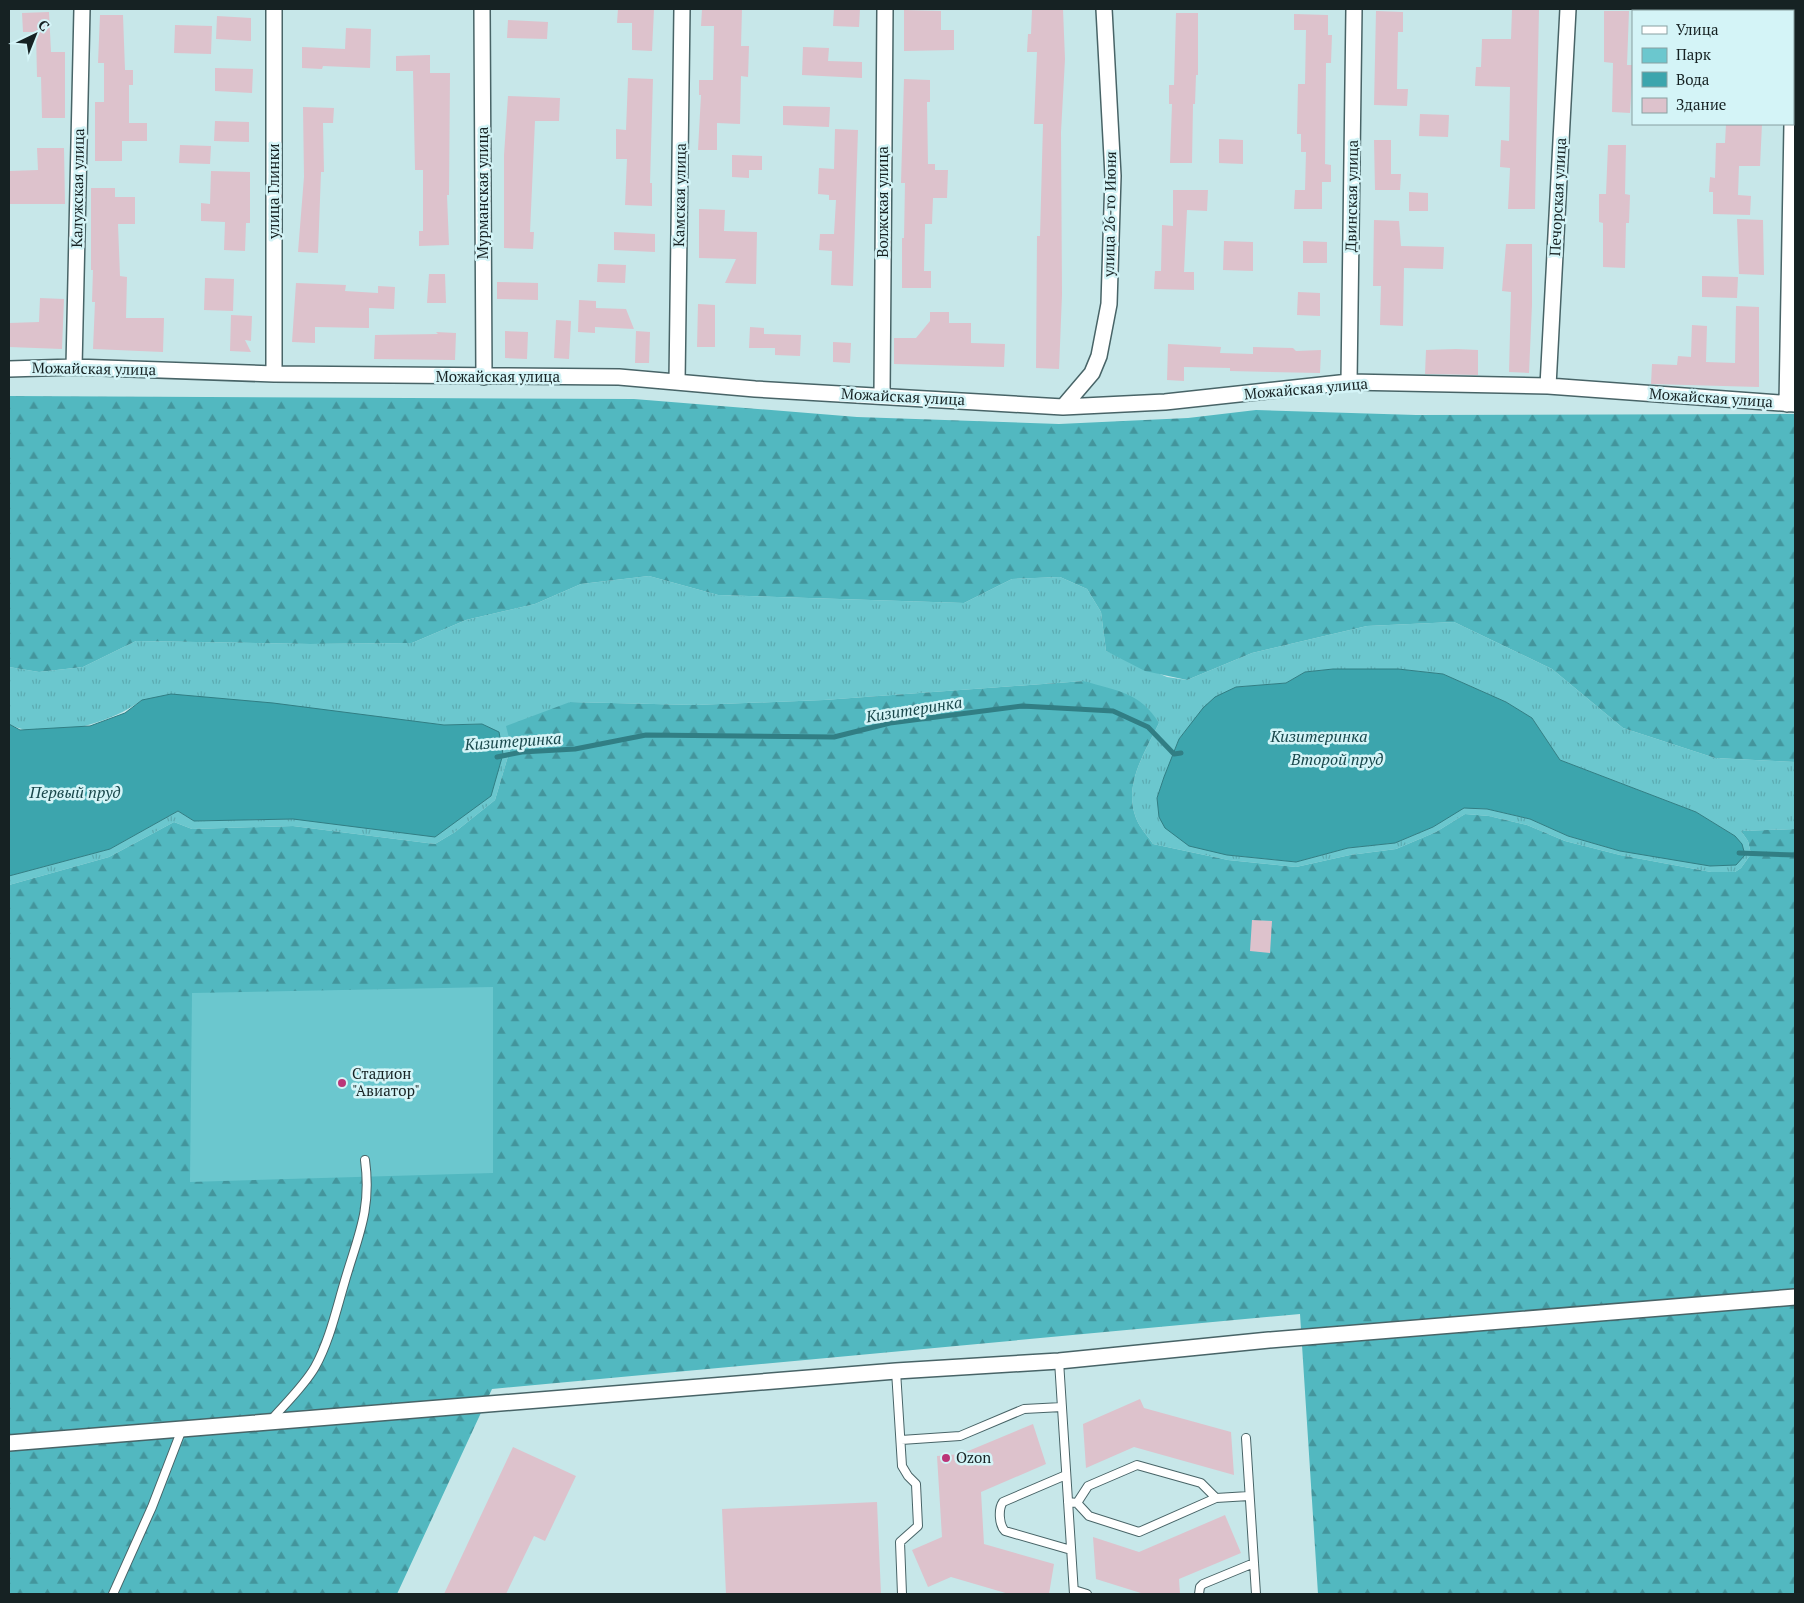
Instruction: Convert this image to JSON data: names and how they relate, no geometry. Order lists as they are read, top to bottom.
{
  "streets": {
    "street": [
      "Калужская улица",
      "улица Глинки",
      "Мурманская улица",
      "Камская улица",
      "Двинская улица",
      "Печорская улица",
      "Волжская улица",
      "улица 26-го Июня",
      "Можайская улица"
    ]
  },
  "crossings": [
    ["Калужская улица", "Можайская улица"],
    ["улица Глинки", "Можайская улица"],
    ["Мурманская улица", "Можайская улица"],
    ["Камская улица", "Можайская улица"],
    ["Двинская улица", "Можайская улица"],
    ["Печорская улица", "Можайская улица"],
    ["Волжская улица", "Можайская улица"],
    ["улица 26-го Июня", "Можайская улица"]
  ],
  "water": ["Кизитеринка", "Второй пруд", "Первый пруд"],
  "places": ["Стадион \"Авиатор\"", "Ozon"],
  "legend": [
    "Улица",
    "Парк",
    "Вода",
    "Здание"
  ],
  "north": "top right"
}
